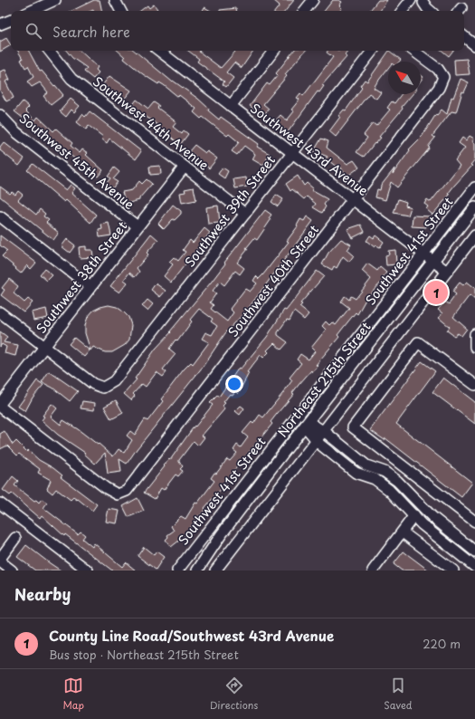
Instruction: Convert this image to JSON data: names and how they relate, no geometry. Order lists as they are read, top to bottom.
{
  "streets": {
    "street": [
      "Southwest 44th Avenue",
      "Southwest 43rd Avenue",
      "Southwest 45th Avenue",
      "Southwest 39th Street",
      "Southwest 41st Street",
      "Southwest 38th Street",
      "Southwest 40th Street",
      "Northeast 215th Street"
    ]
  },
  "crossings": [
    ["Southwest 44th Avenue", "Southwest 39th Street"],
    ["Southwest 44th Avenue", "Southwest 38th Street"],
    ["Southwest 43rd Avenue", "Southwest 39th Street"],
    ["Southwest 43rd Avenue", "Southwest 41st Street"],
    ["Southwest 43rd Avenue", "Southwest 40th Street"],
    ["Southwest 43rd Avenue", "Northeast 215th Street"],
    ["Southwest 45th Avenue", "Southwest 38th Street"],
    ["Southwest 39th Street", "Southwest 38th Street"]
  ],
  "north": "top left",
  "page": {
    "search": "Search here",
    "pins": "1",
    "heading": "Nearby",
    "list": [
      {
        "mark": "1",
        "name": "County Line Road/Southwest 43rd Avenue",
        "note": "Bus stop · Northeast 215th Street",
        "value": "220 m"
      }
    ],
    "nav": ["Map", "Directions", "Saved"]
  }
}
